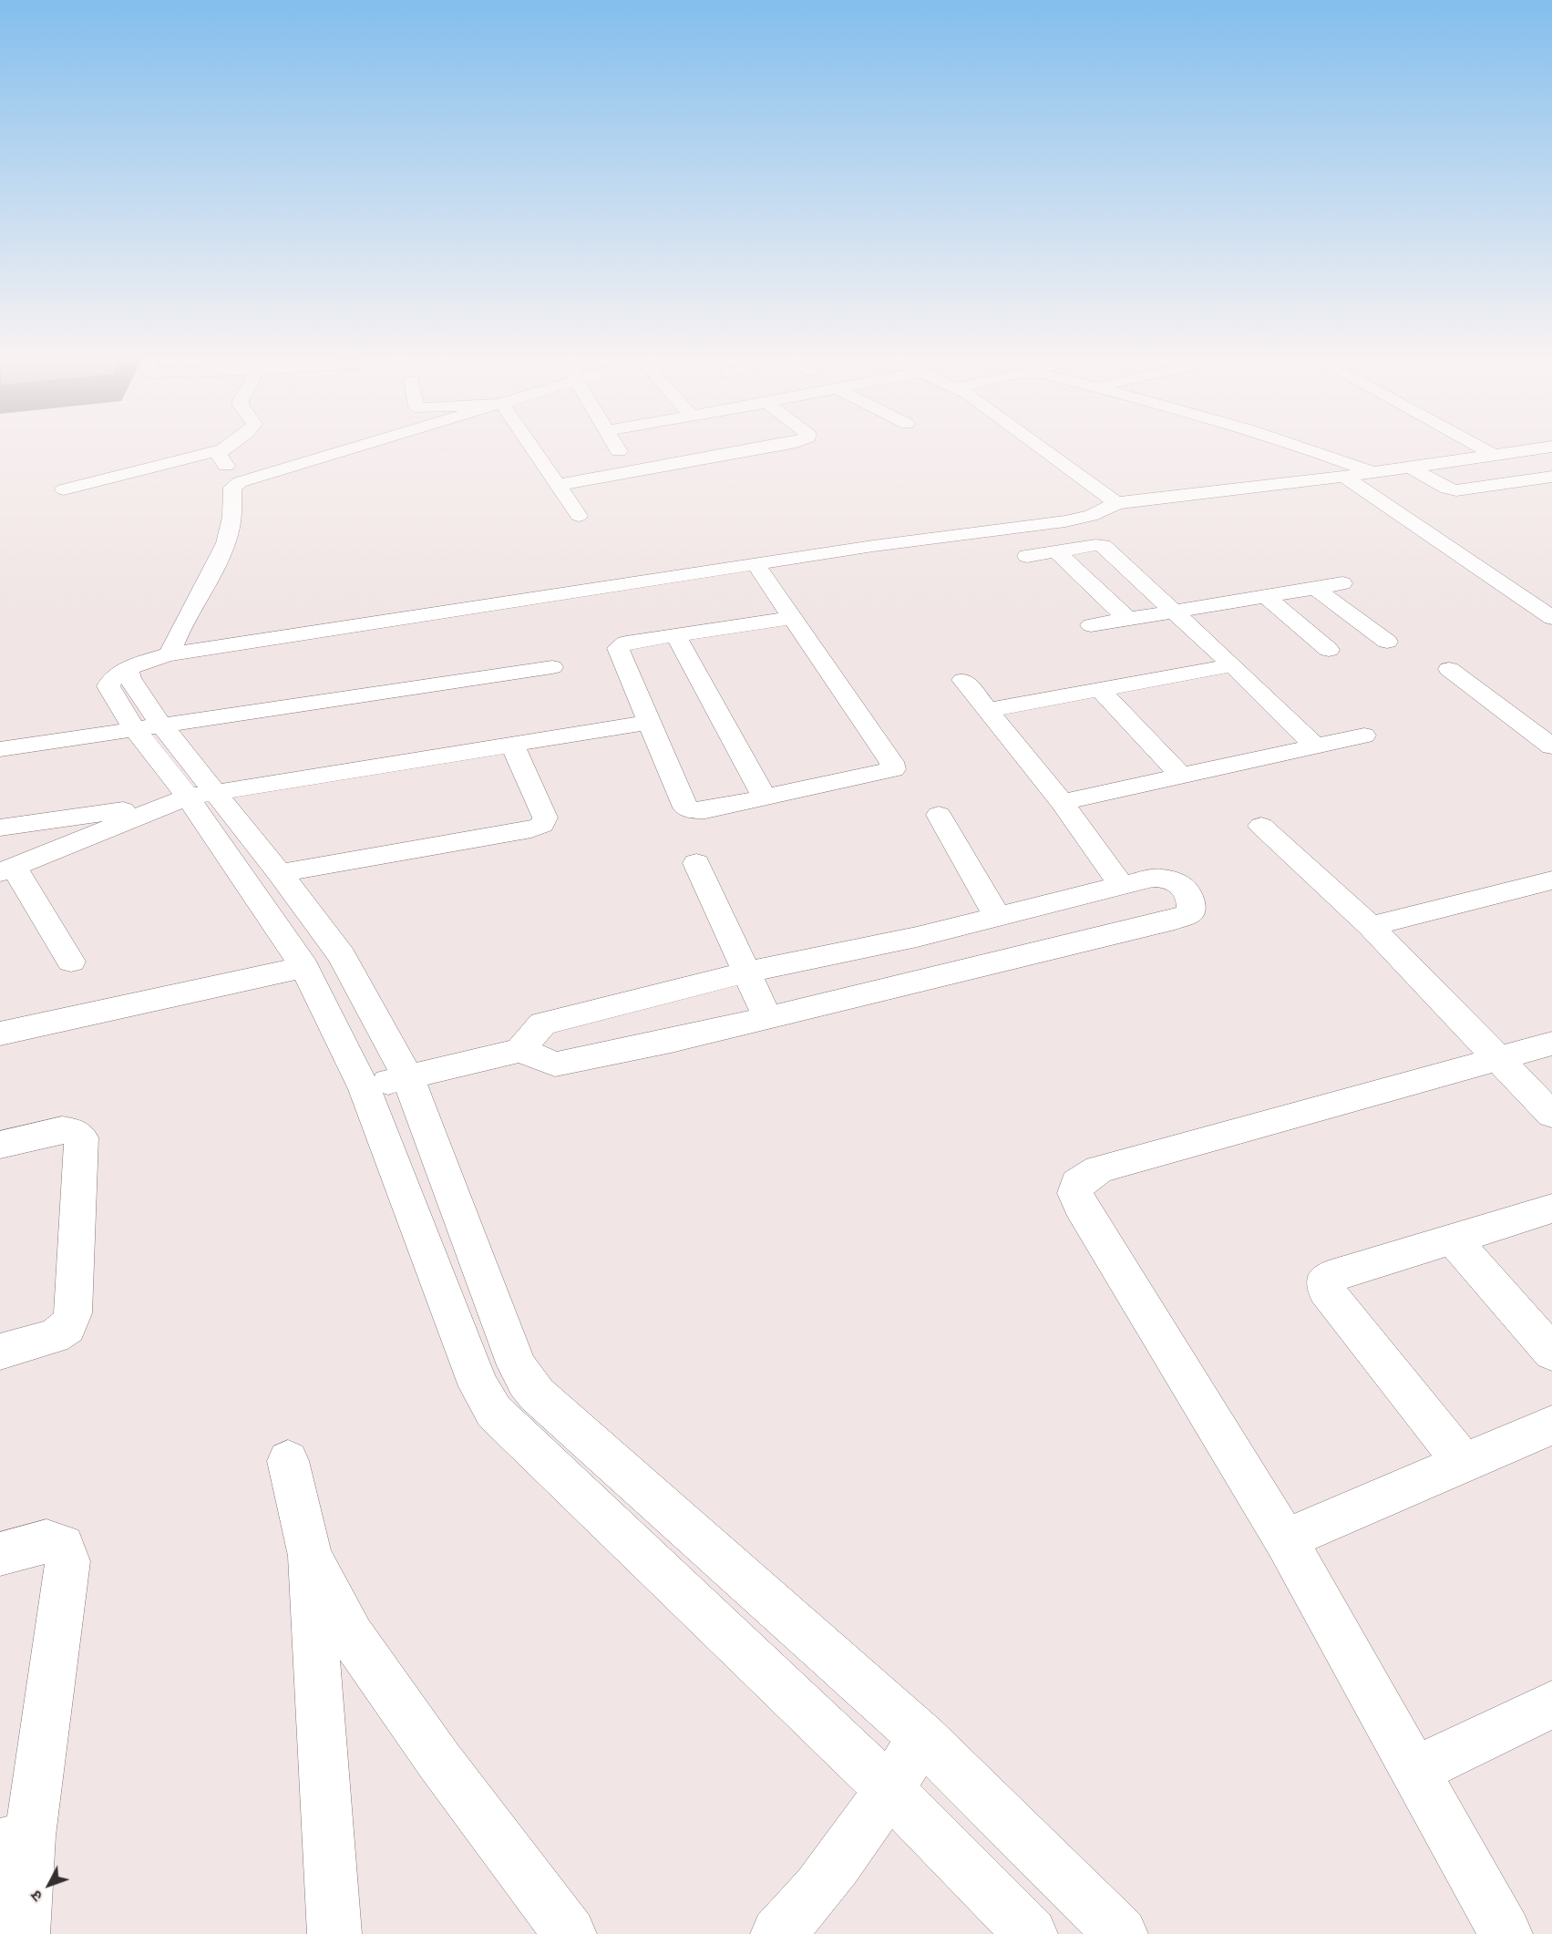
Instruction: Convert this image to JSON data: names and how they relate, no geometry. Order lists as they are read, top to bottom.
{
  "north": "bottom left"
}
